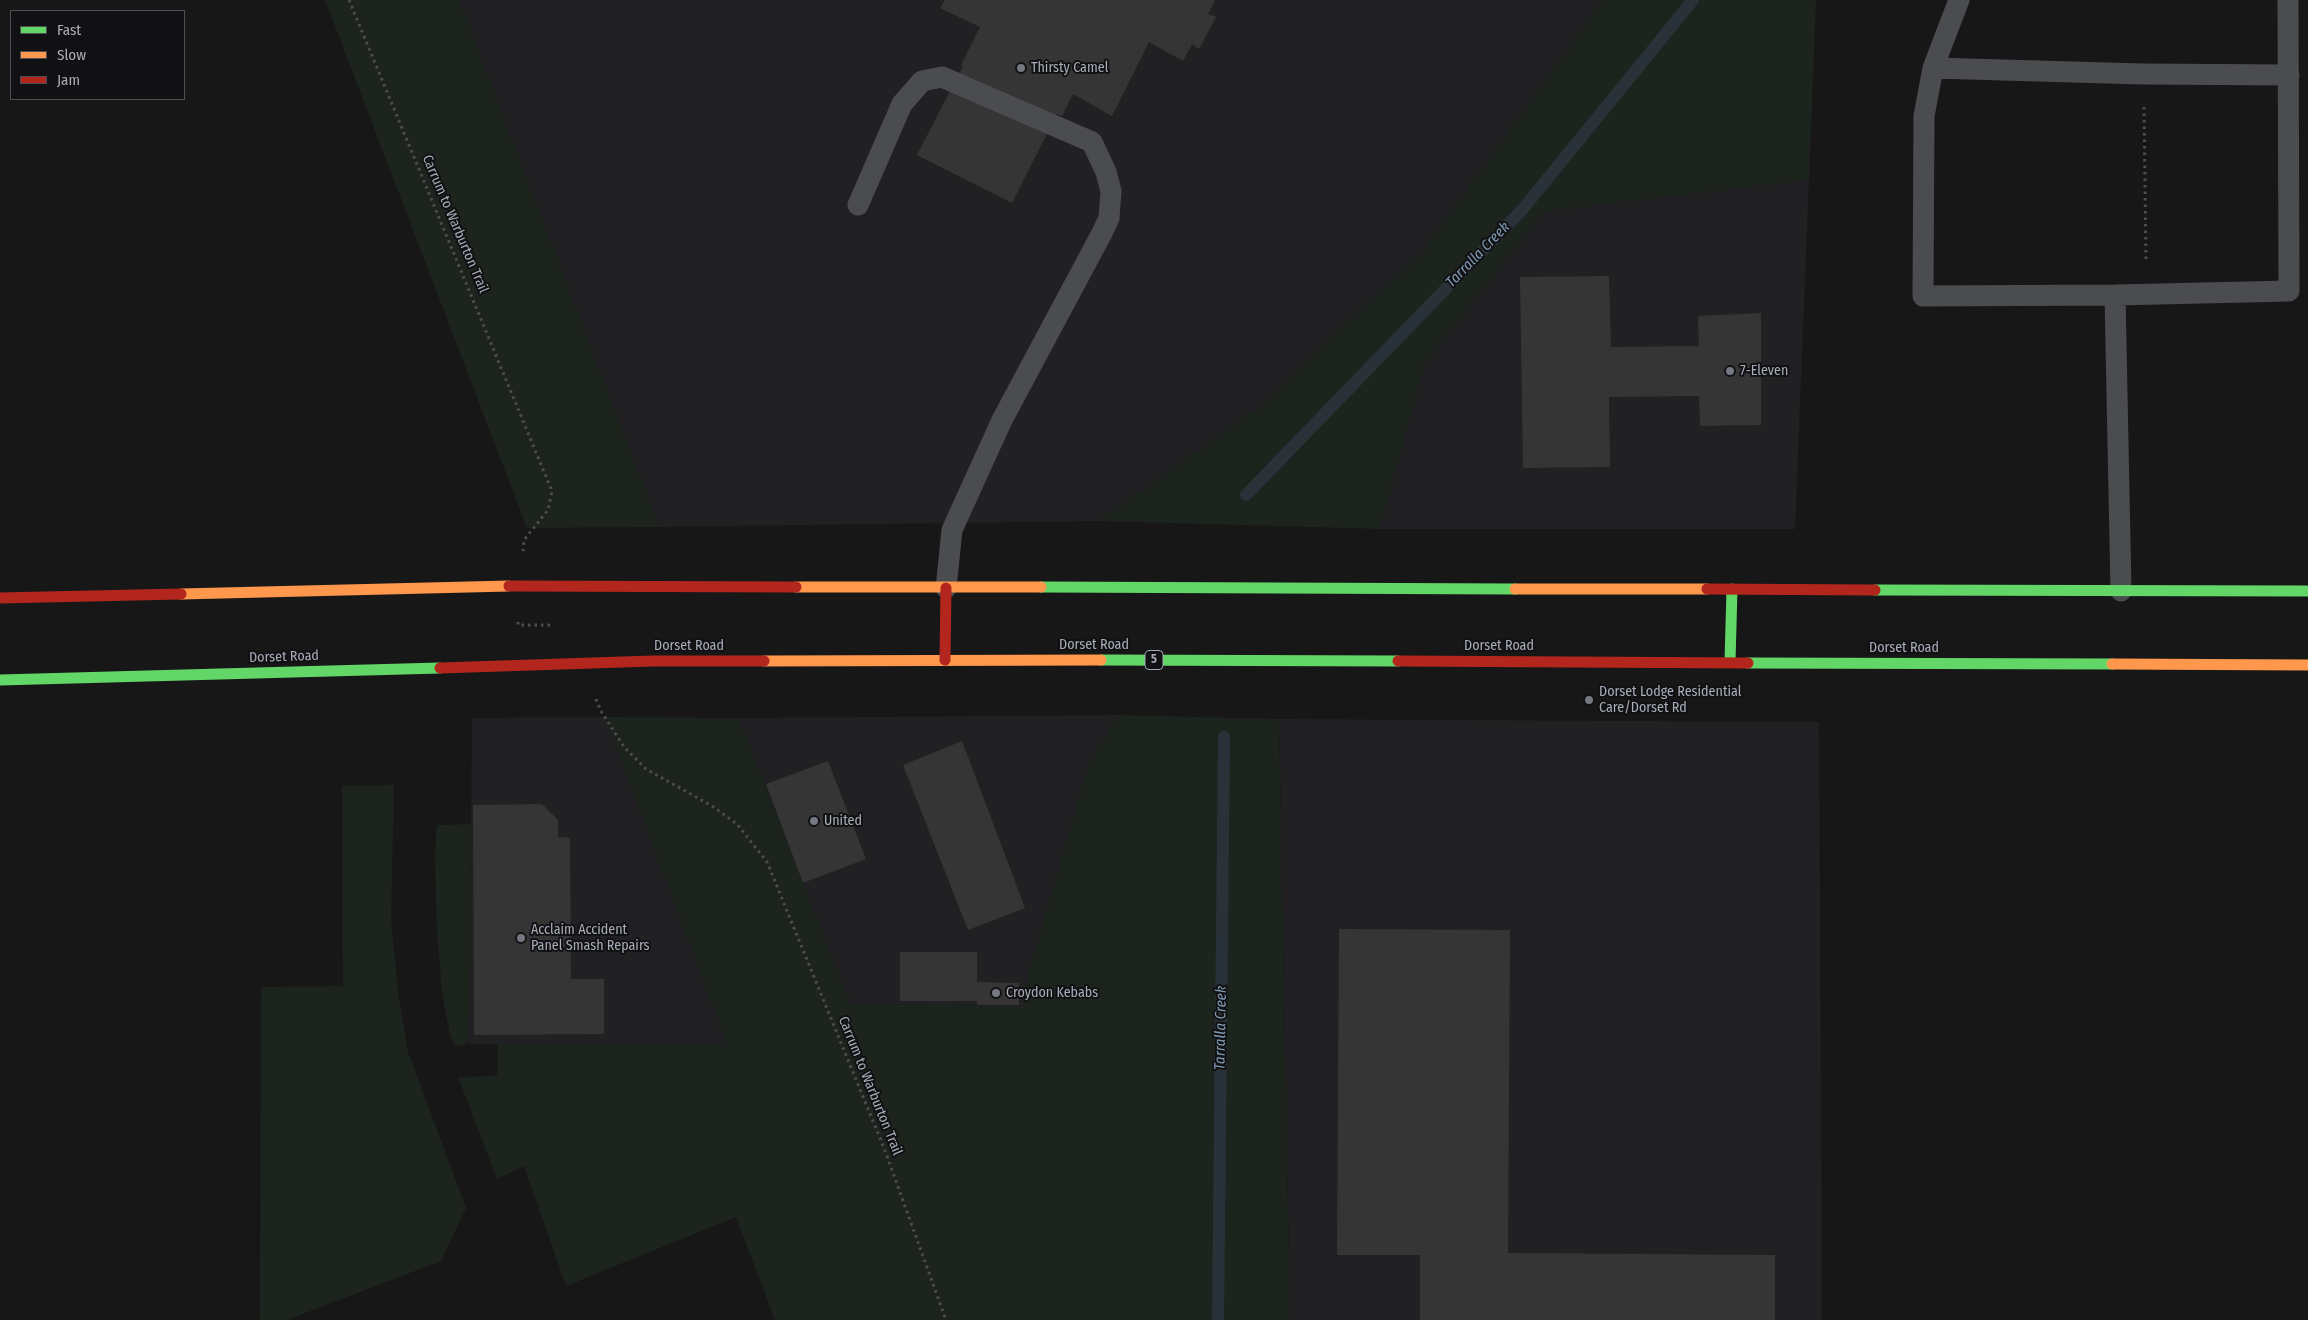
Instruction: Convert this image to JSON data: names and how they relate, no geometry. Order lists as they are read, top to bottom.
{
  "streets": {
    "main road": ["Dorset Road", "5"],
    "path": ["Carrum to Warburton Trail"]
  },
  "water": ["Tarralla Creek"],
  "places": [
    "Thirsty Camel",
    "7-Eleven",
    "Dorset Lodge Residential Care/Dorset Rd",
    "United",
    "Acclaim Accident Panel Smash Repairs",
    "Croydon Kebabs"
  ],
  "legend": ["Fast", "Slow", "Jam"]
}
